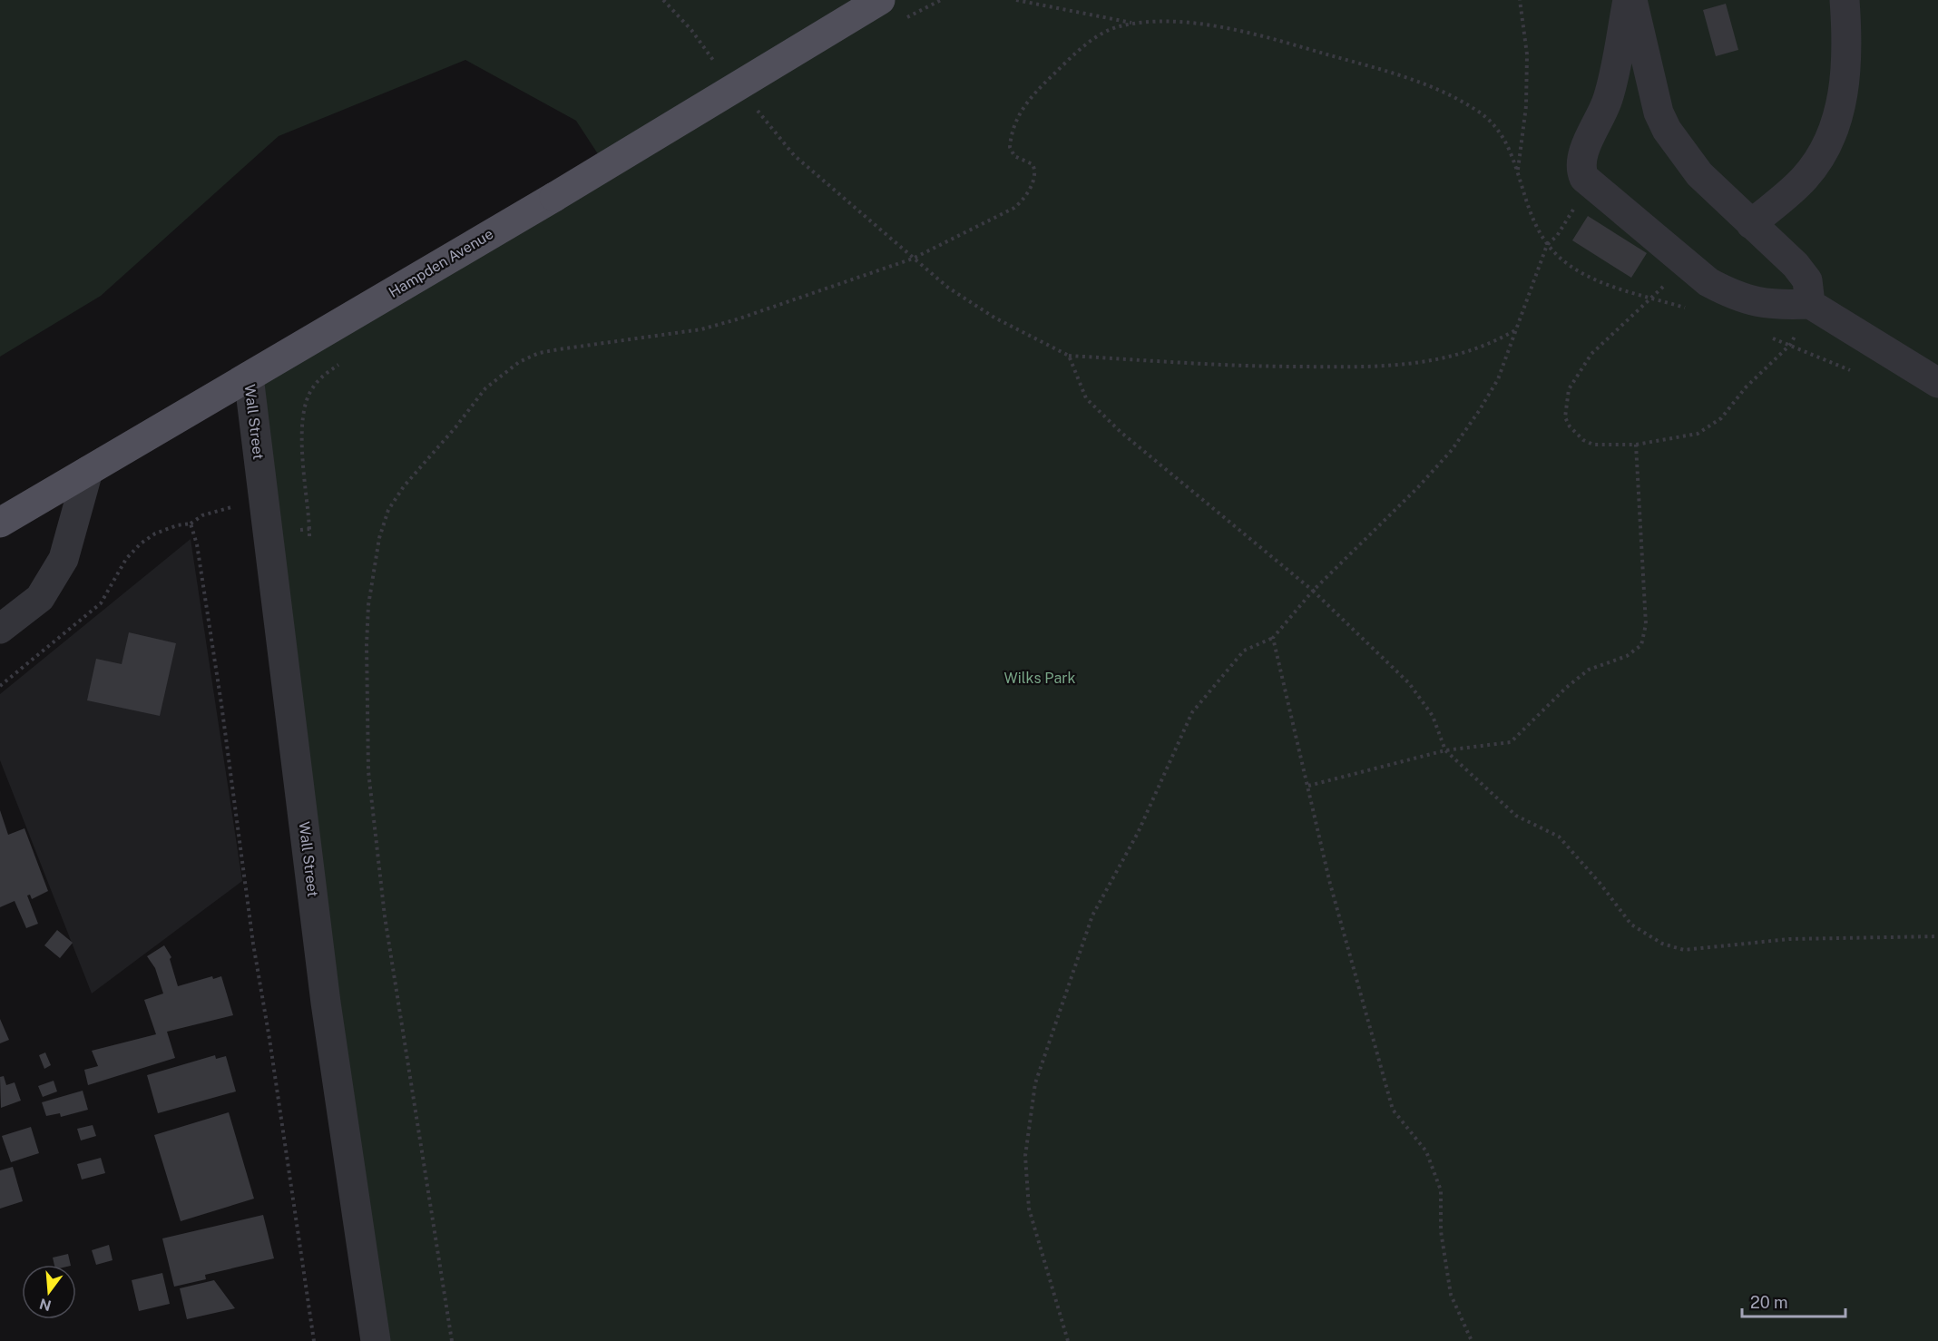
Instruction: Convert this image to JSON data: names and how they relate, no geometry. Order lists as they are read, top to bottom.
{
  "streets": {
    "main road": ["Hampden Avenue"],
    "street": ["Wall Street"]
  },
  "crossings": [
    ["Hampden Avenue", "Wall Street"]
  ],
  "parks": ["Wilks Park"],
  "scale_bar": "20 m",
  "north": "bottom"
}
